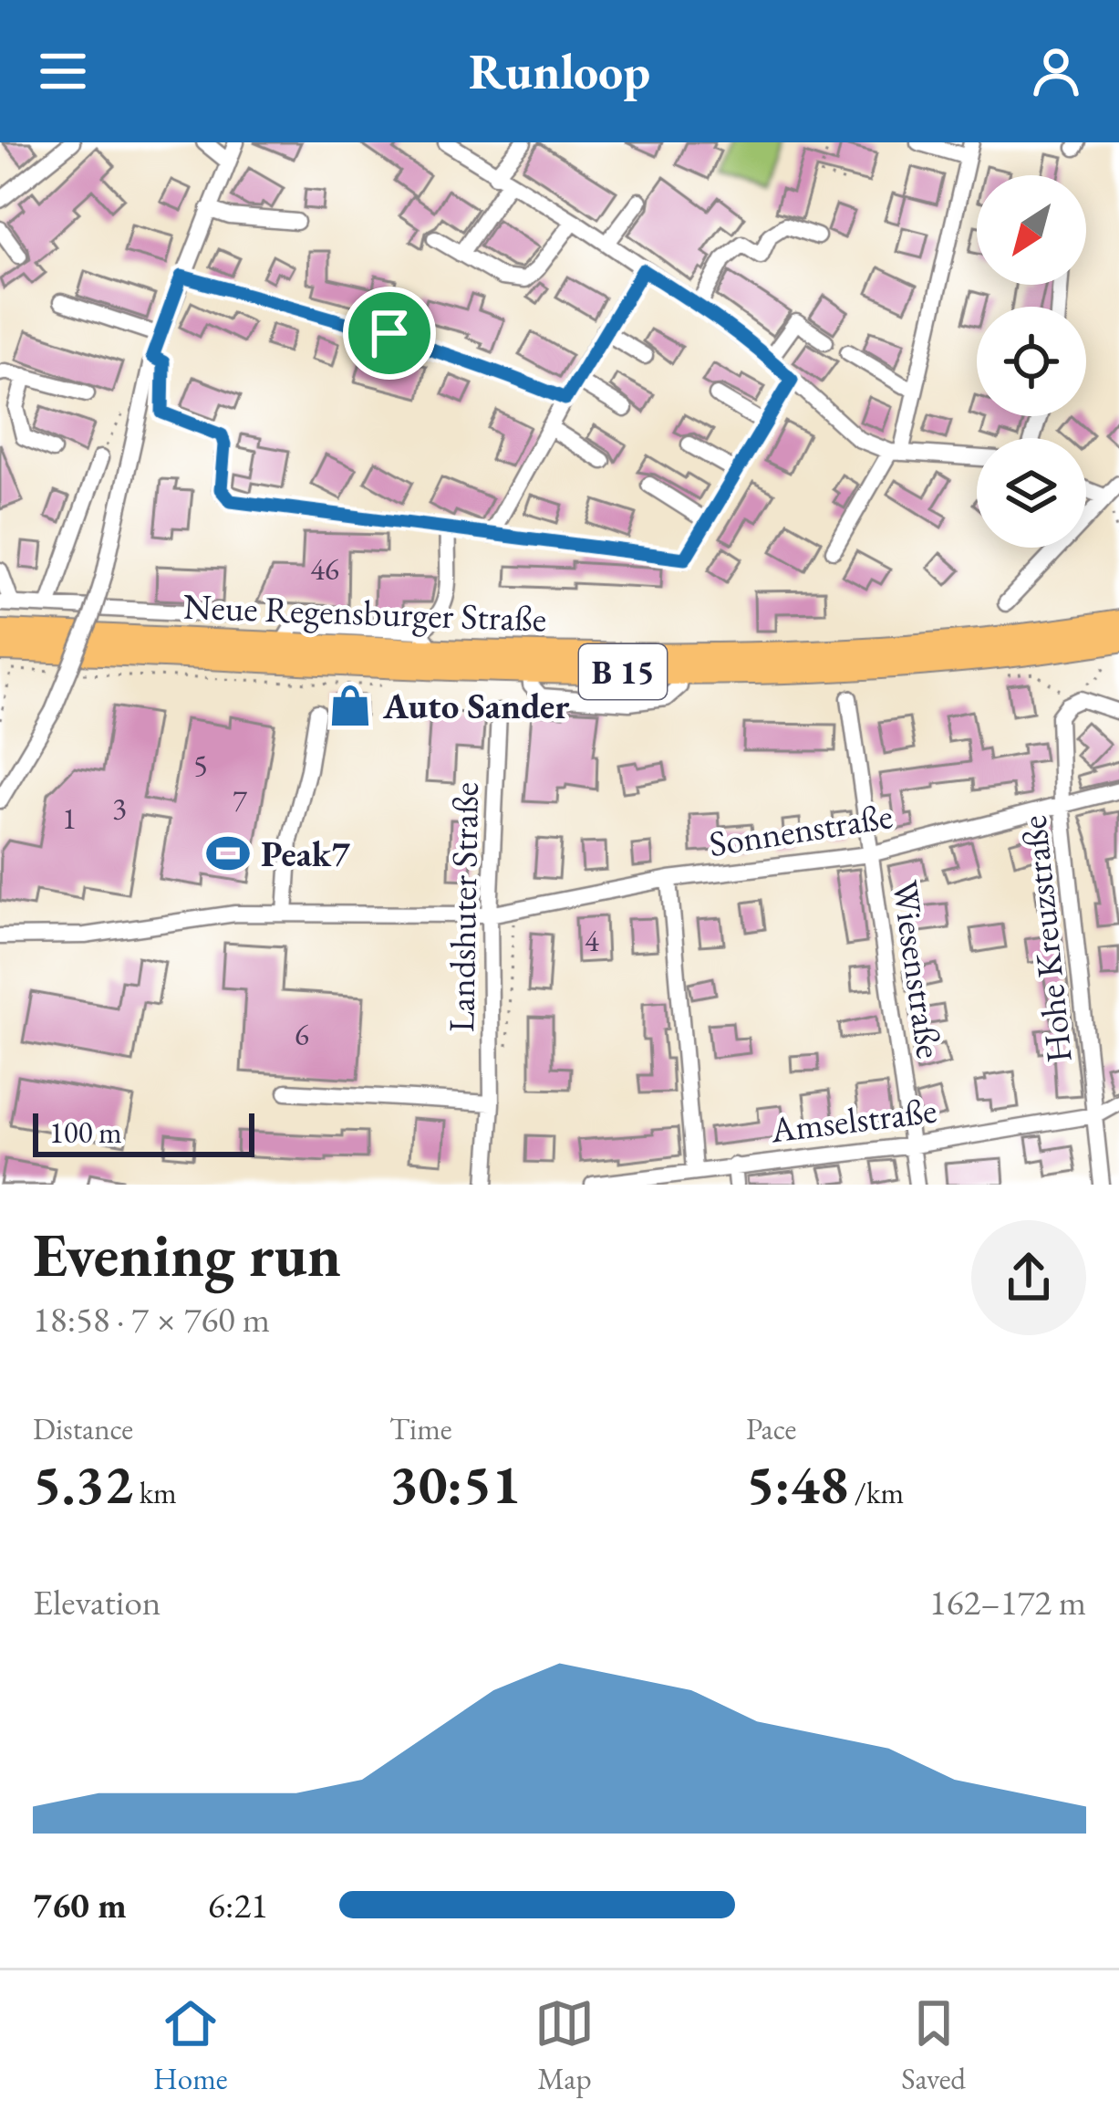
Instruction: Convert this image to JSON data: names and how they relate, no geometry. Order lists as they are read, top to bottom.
{
  "streets": {
    "highway": ["Neue Regensburger Straße", "B 15"],
    "street": [
      "Sonnenstraße",
      "Landshuter Straße",
      "Hohe Kreuzstraße",
      "Wiesenstraße",
      "Amselstraße"
    ]
  },
  "crossings": [
    ["Sonnenstraße", "Landshuter Straße"],
    ["Sonnenstraße", "Hohe Kreuzstraße"],
    ["Sonnenstraße", "Wiesenstraße"],
    ["Hohe Kreuzstraße", "Amselstraße"],
    ["Wiesenstraße", "Amselstraße"]
  ],
  "places": {
    "shop": ["Auto Sander"],
    "sports": ["Peak7"]
  },
  "house_numbers": [
    "46",
    "5",
    "7",
    "3",
    "1",
    "4",
    "6"
  ],
  "scale_bar": "100 m",
  "north": "bottom left",
  "page": {
    "header": "Runloop",
    "scale": "100 m",
    "heading": ["Evening run", "18:58 · 7 × 760 m"],
    "stats": [
      ["Distance", "5.32 km"],
      ["Time", "30:51"],
      ["Pace", "5:48 /km"]
    ],
    "chart": ["Elevation", "162–172 m"],
    "list": [
      {
        "name": "760 m",
        "note": "6:21"
      }
    ],
    "tabs": ["Home", "Map", "Saved"]
  }
}
